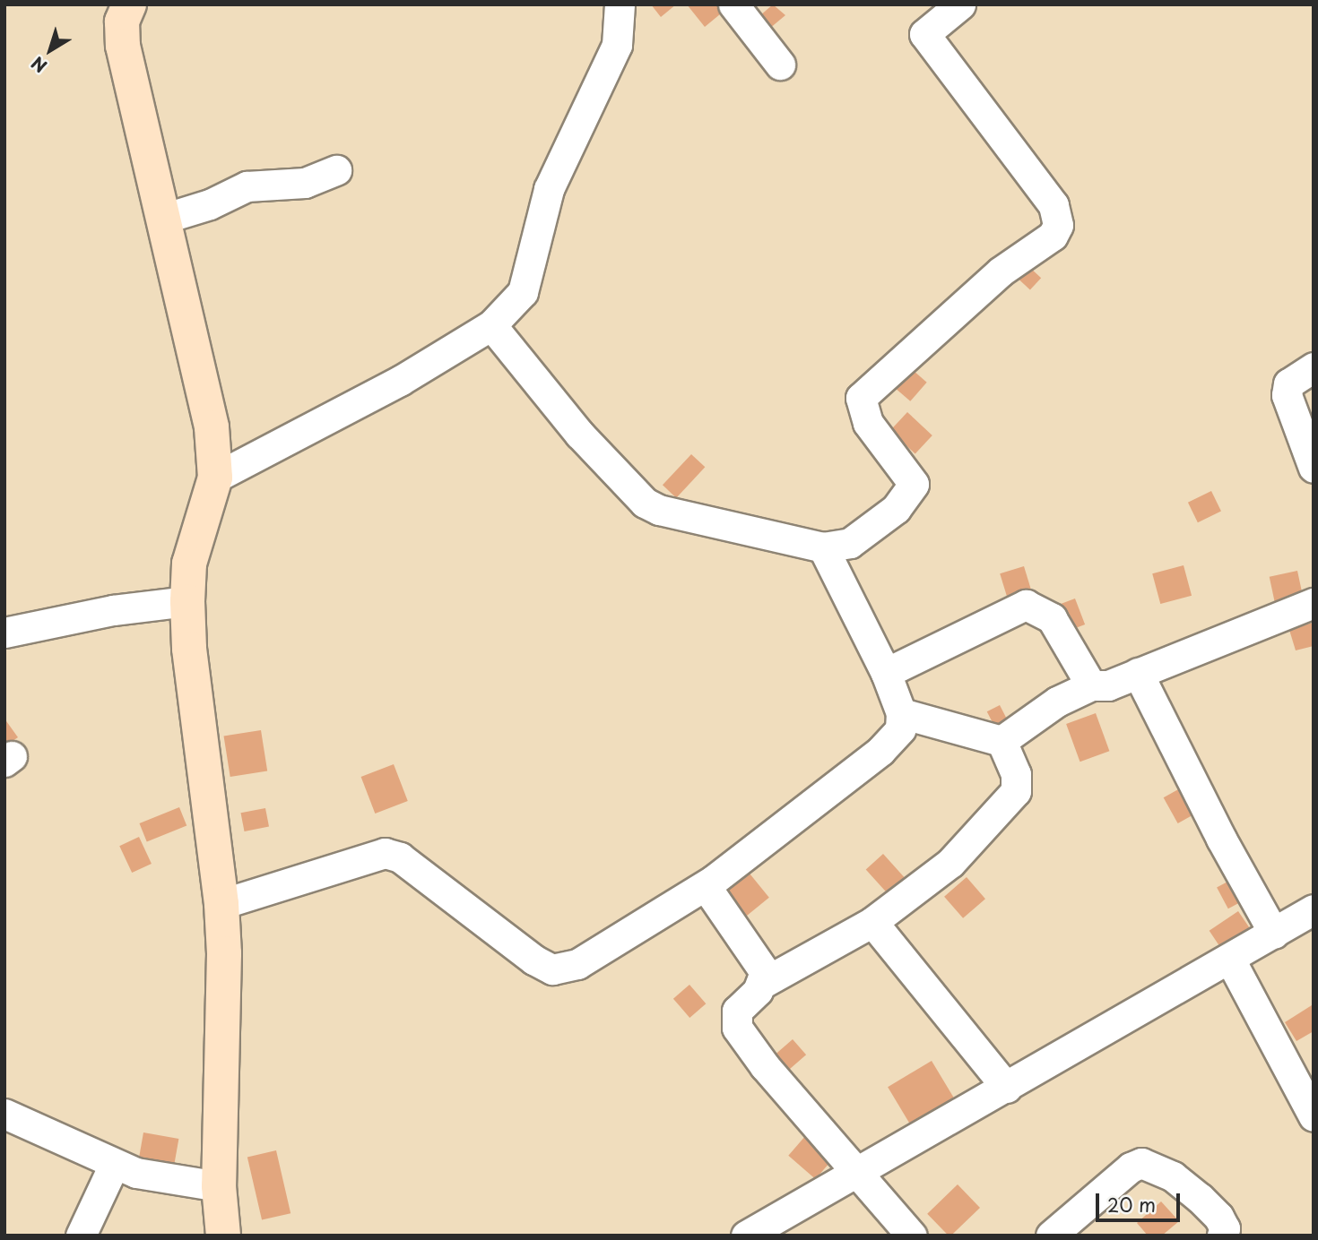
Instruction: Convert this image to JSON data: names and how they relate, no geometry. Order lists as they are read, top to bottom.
{
  "scale_bar": "20 m",
  "north": "bottom left"
}
